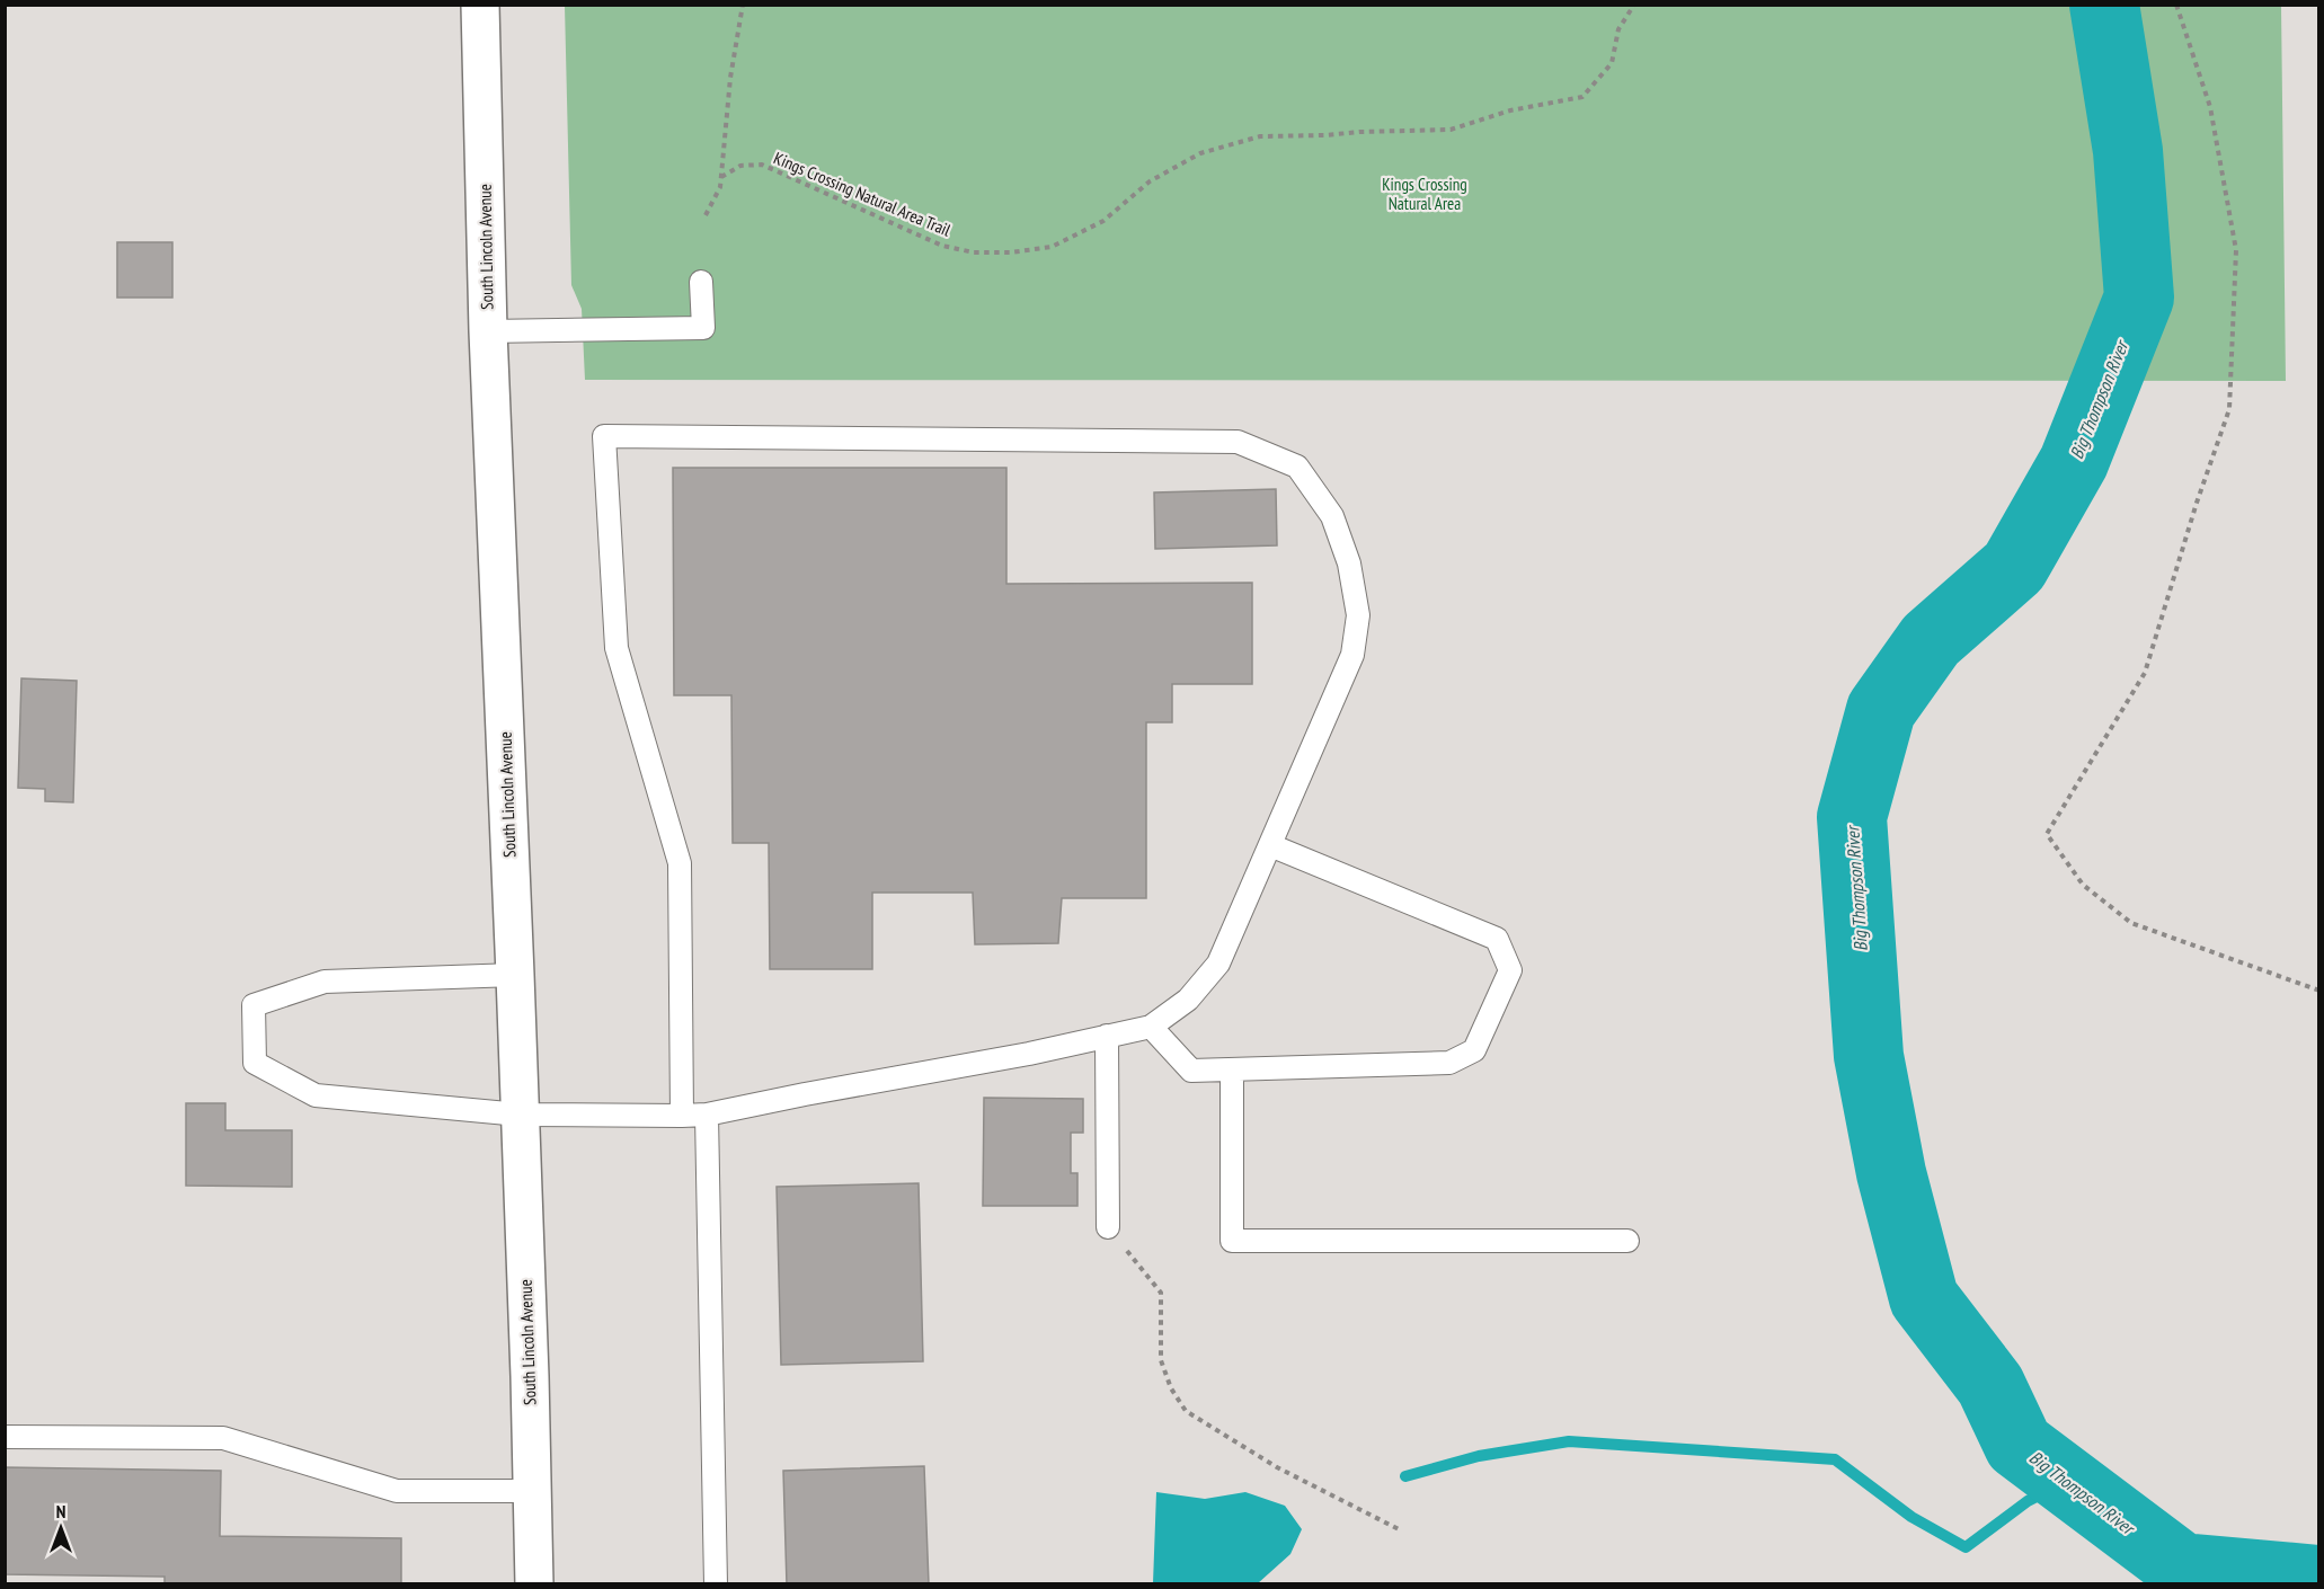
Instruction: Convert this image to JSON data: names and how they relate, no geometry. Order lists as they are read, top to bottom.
{
  "streets": {
    "highway": ["South Lincoln Avenue"],
    "path": ["Kings Crossing Natural Area Trail"]
  },
  "water": ["Big Thompson River"],
  "parks": ["Kings Crossing Natural Area"],
  "north": "top"
}
